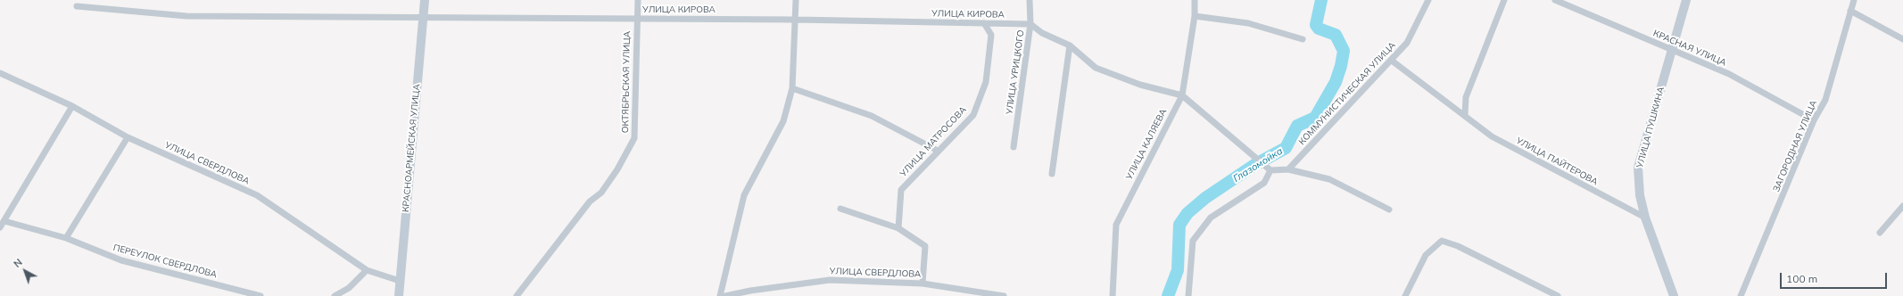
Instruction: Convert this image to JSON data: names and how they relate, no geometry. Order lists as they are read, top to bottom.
{
  "streets": {
    "main road": ["УЛИЦА ПУШКИНА", "КРАСНОАРМЕЙСКАЯ УЛИЦА"],
    "street": [
      "УЛИЦА КИРОВА",
      "КРАСНАЯ УЛИЦА",
      "УЛИЦА УРИЦКОГО",
      "ОКТЯБРЬСКАЯ УЛИЦА",
      "КОММУНИСТИЧЕСКАЯ УЛИЦА",
      "УЛИЦА МАТРОСОВА",
      "УЛИЦА КАЛЯЕВА",
      "ЗАГОРОДНАЯ УЛИЦА",
      "УЛИЦА ПАЙТЕРОВА",
      "УЛИЦА СВЕРДЛОВА",
      "ПЕРЕУЛОК СВЕРДЛОВА"
    ]
  },
  "crossings": [
    ["УЛИЦА КИРОВА", "УЛИЦА УРИЦКОГО"],
    ["УЛИЦА КИРОВА", "ОКТЯБРЬСКАЯ УЛИЦА"],
    ["УЛИЦА КИРОВА", "УЛИЦА МАТРОСОВА"],
    ["УЛИЦА КИРОВА", "КРАСНОАРМЕЙСКАЯ УЛИЦА"],
    ["КРАСНАЯ УЛИЦА", "УЛИЦА ПУШКИНА"],
    ["КРАСНАЯ УЛИЦА", "ЗАГОРОДНАЯ УЛИЦА"],
    ["КОММУНИСТИЧЕСКАЯ УЛИЦА", "УЛИЦА ПАЙТЕРОВА"],
    ["УЛИЦА ПУШКИНА", "УЛИЦА ПАЙТЕРОВА"],
    ["КРАСНОАРМЕЙСКАЯ УЛИЦА", "УЛИЦА СВЕРДЛОВА"]
  ],
  "water": ["Глазомойка"],
  "scale_bar": "100 m",
  "north": "top left"
}
